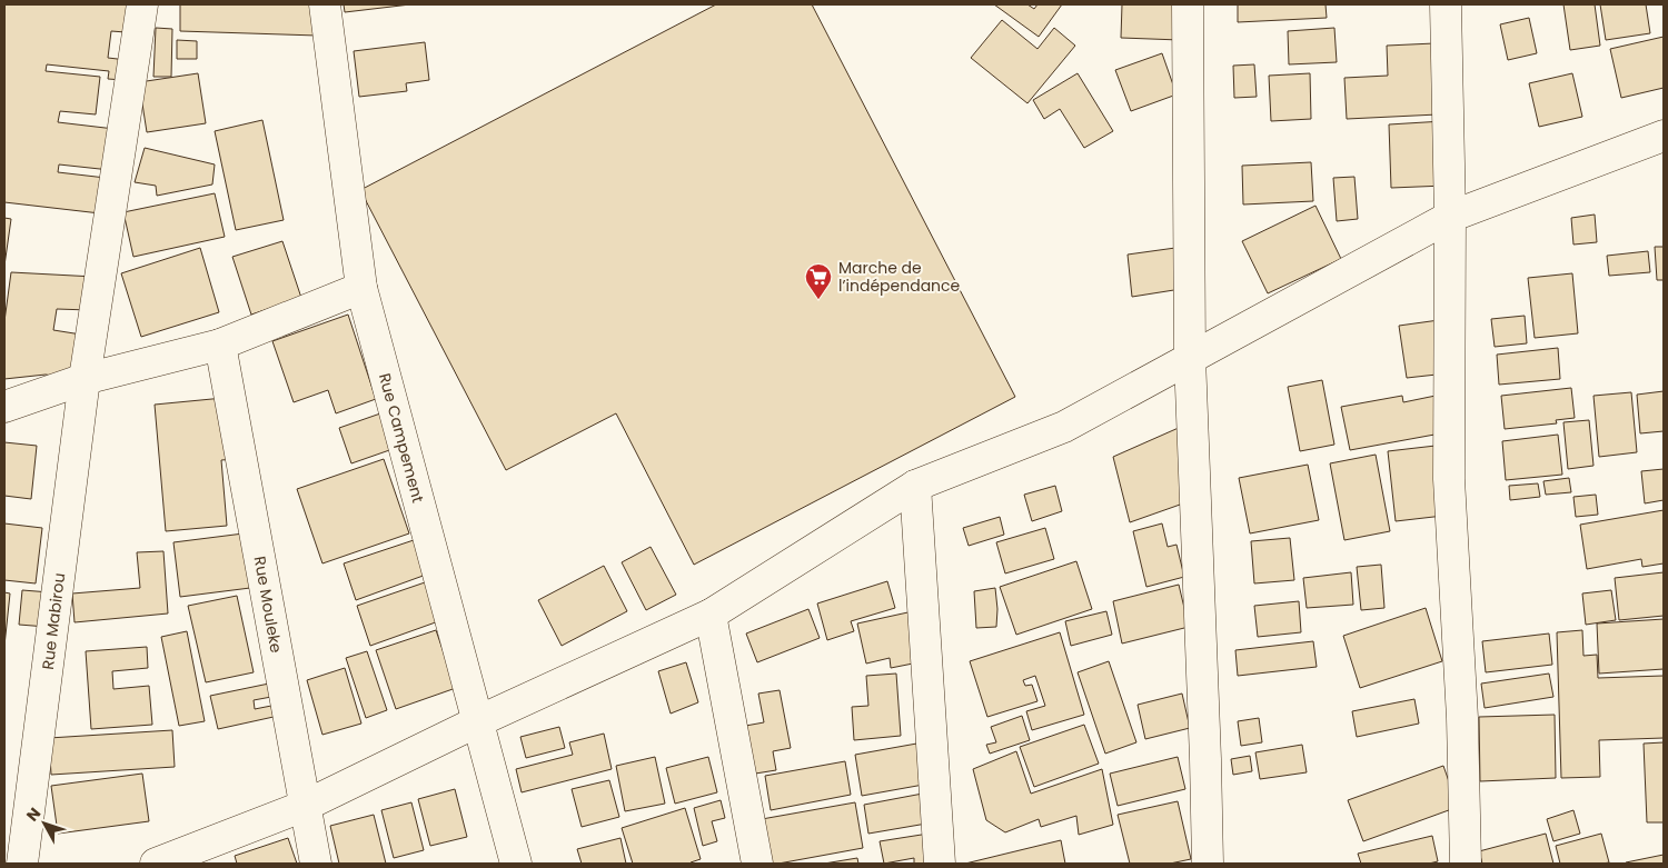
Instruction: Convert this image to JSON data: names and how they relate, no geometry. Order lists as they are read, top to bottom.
{
  "streets": {
    "street": ["Rue Campement", "Rue Mouleke", "Rue Mabirou"]
  },
  "places": {
    "supermarket": ["Marche de l’indépendance"]
  },
  "north": "top left"
}
